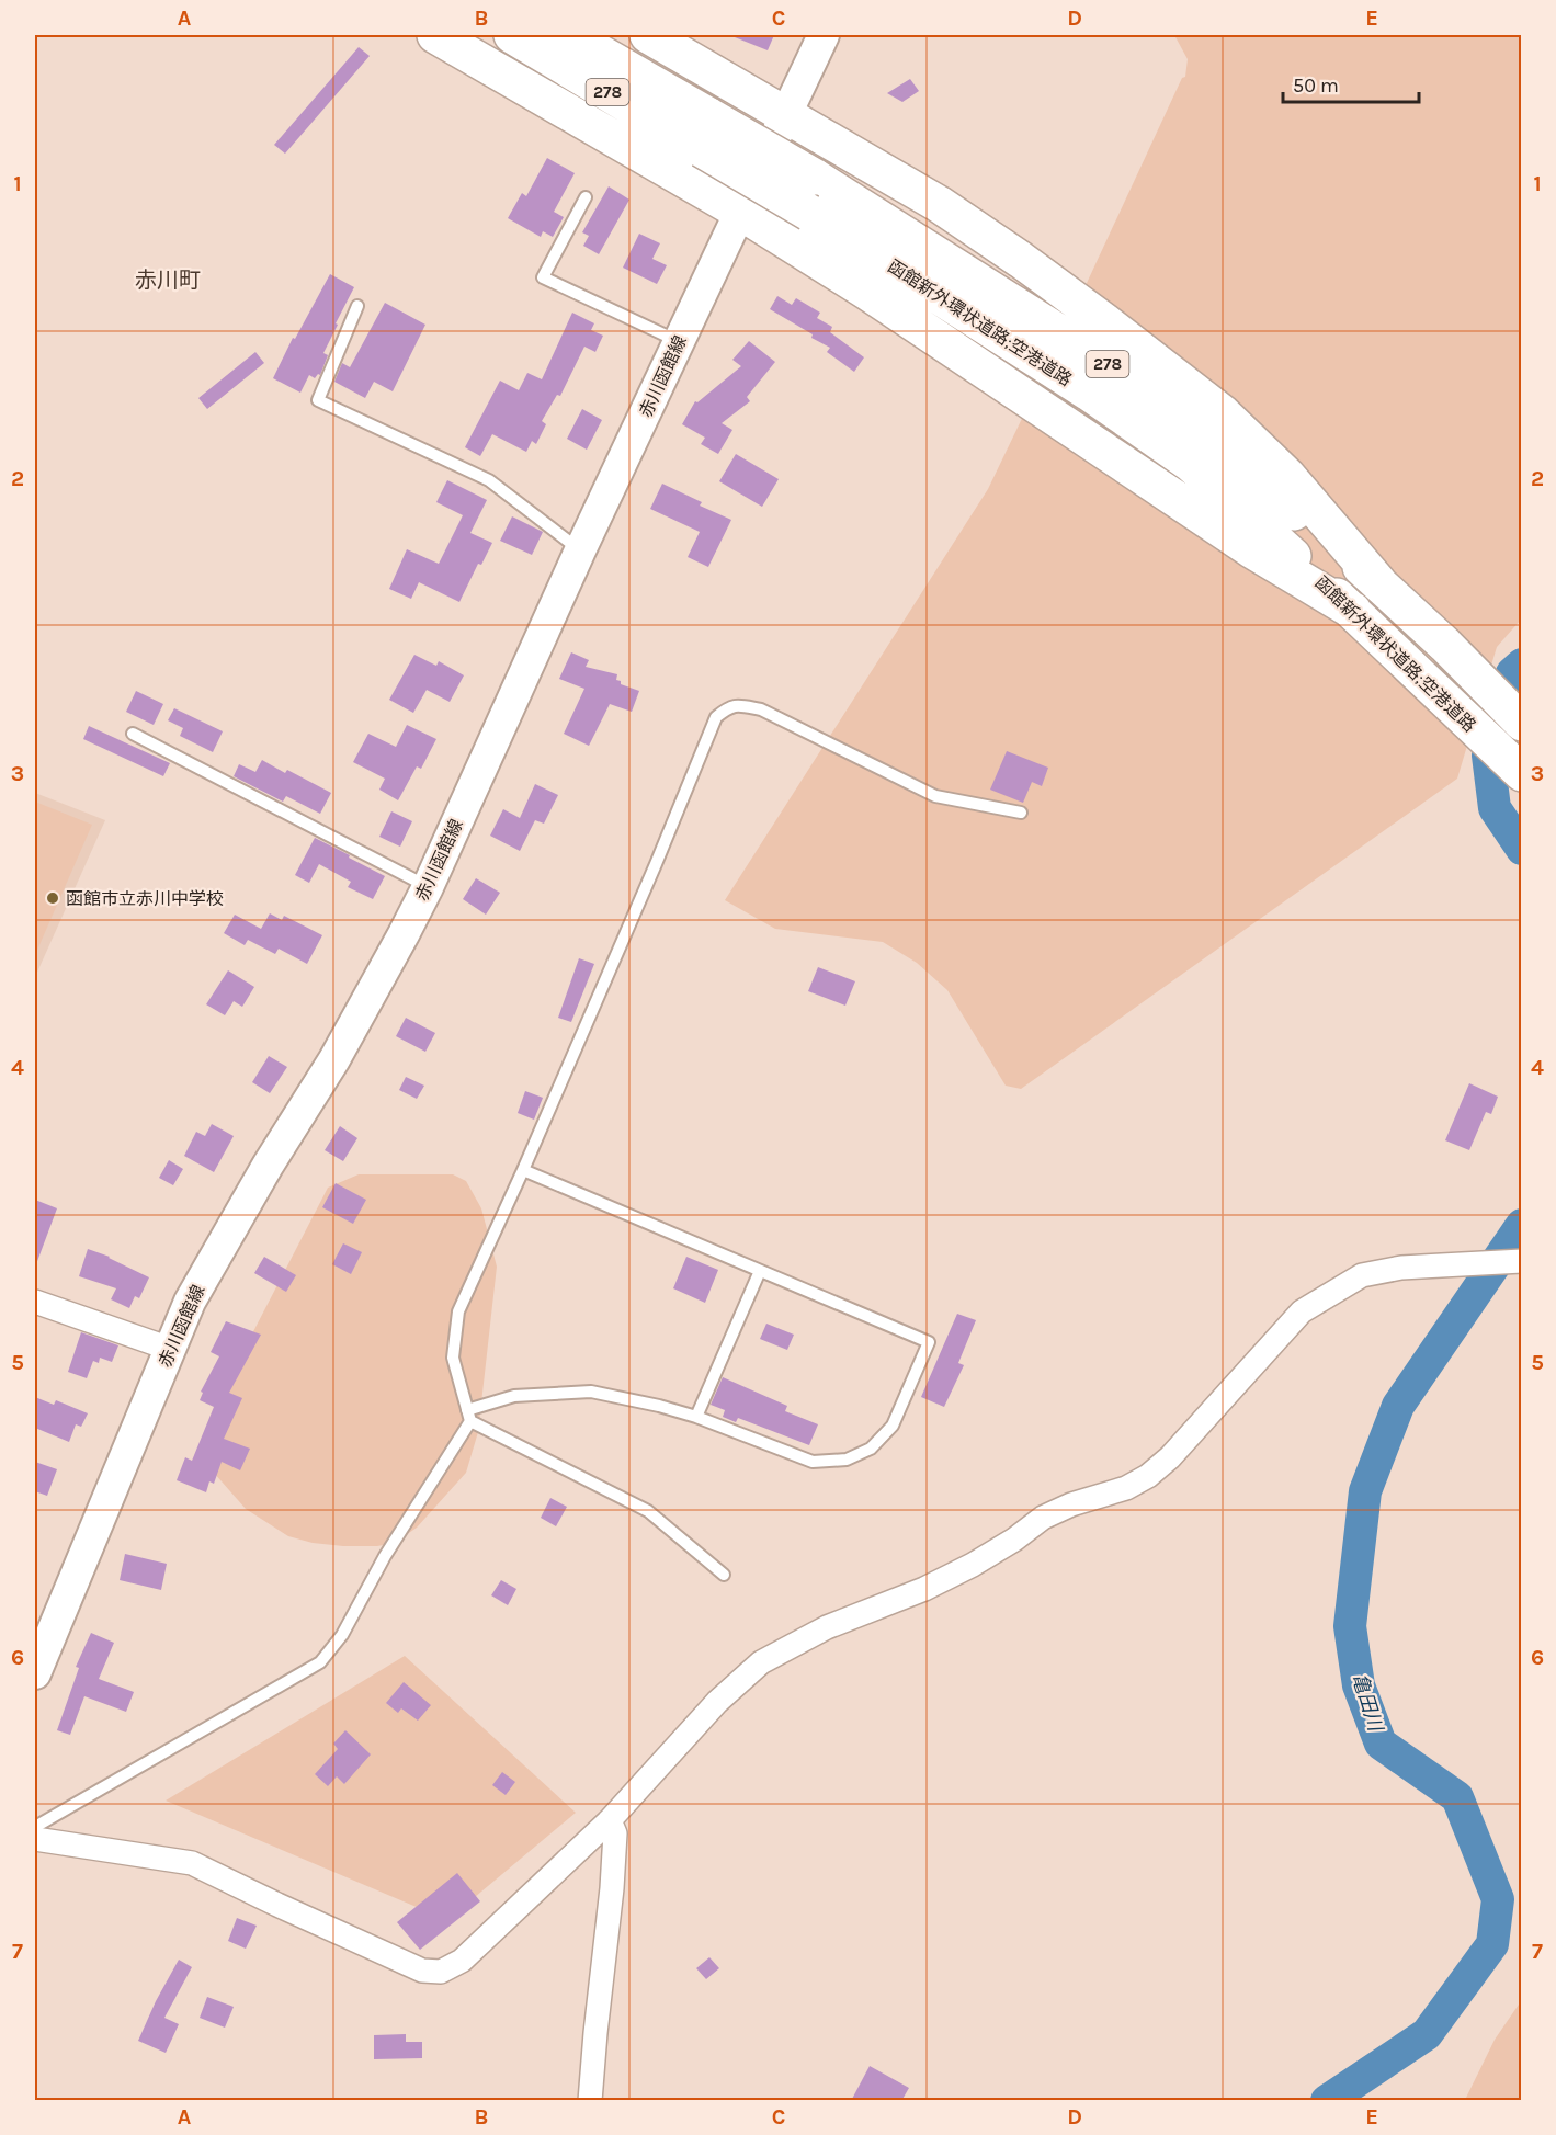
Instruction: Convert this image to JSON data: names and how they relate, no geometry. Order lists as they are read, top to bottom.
{
  "streets": {
    "highway": ["278", "函館新外環状道路;空港道路"],
    "main road": ["赤川函館線"]
  },
  "districts": ["赤川町"],
  "water": ["亀田川"],
  "places": ["函館市立赤川中学校"],
  "scale_bar": "50 m",
  "grid": {
    "columns": [
      "A",
      "B",
      "C",
      "D",
      "E"
    ],
    "rows": [
      "1",
      "2",
      "3",
      "4",
      "5",
      "6",
      "7"
    ]
  }
}
